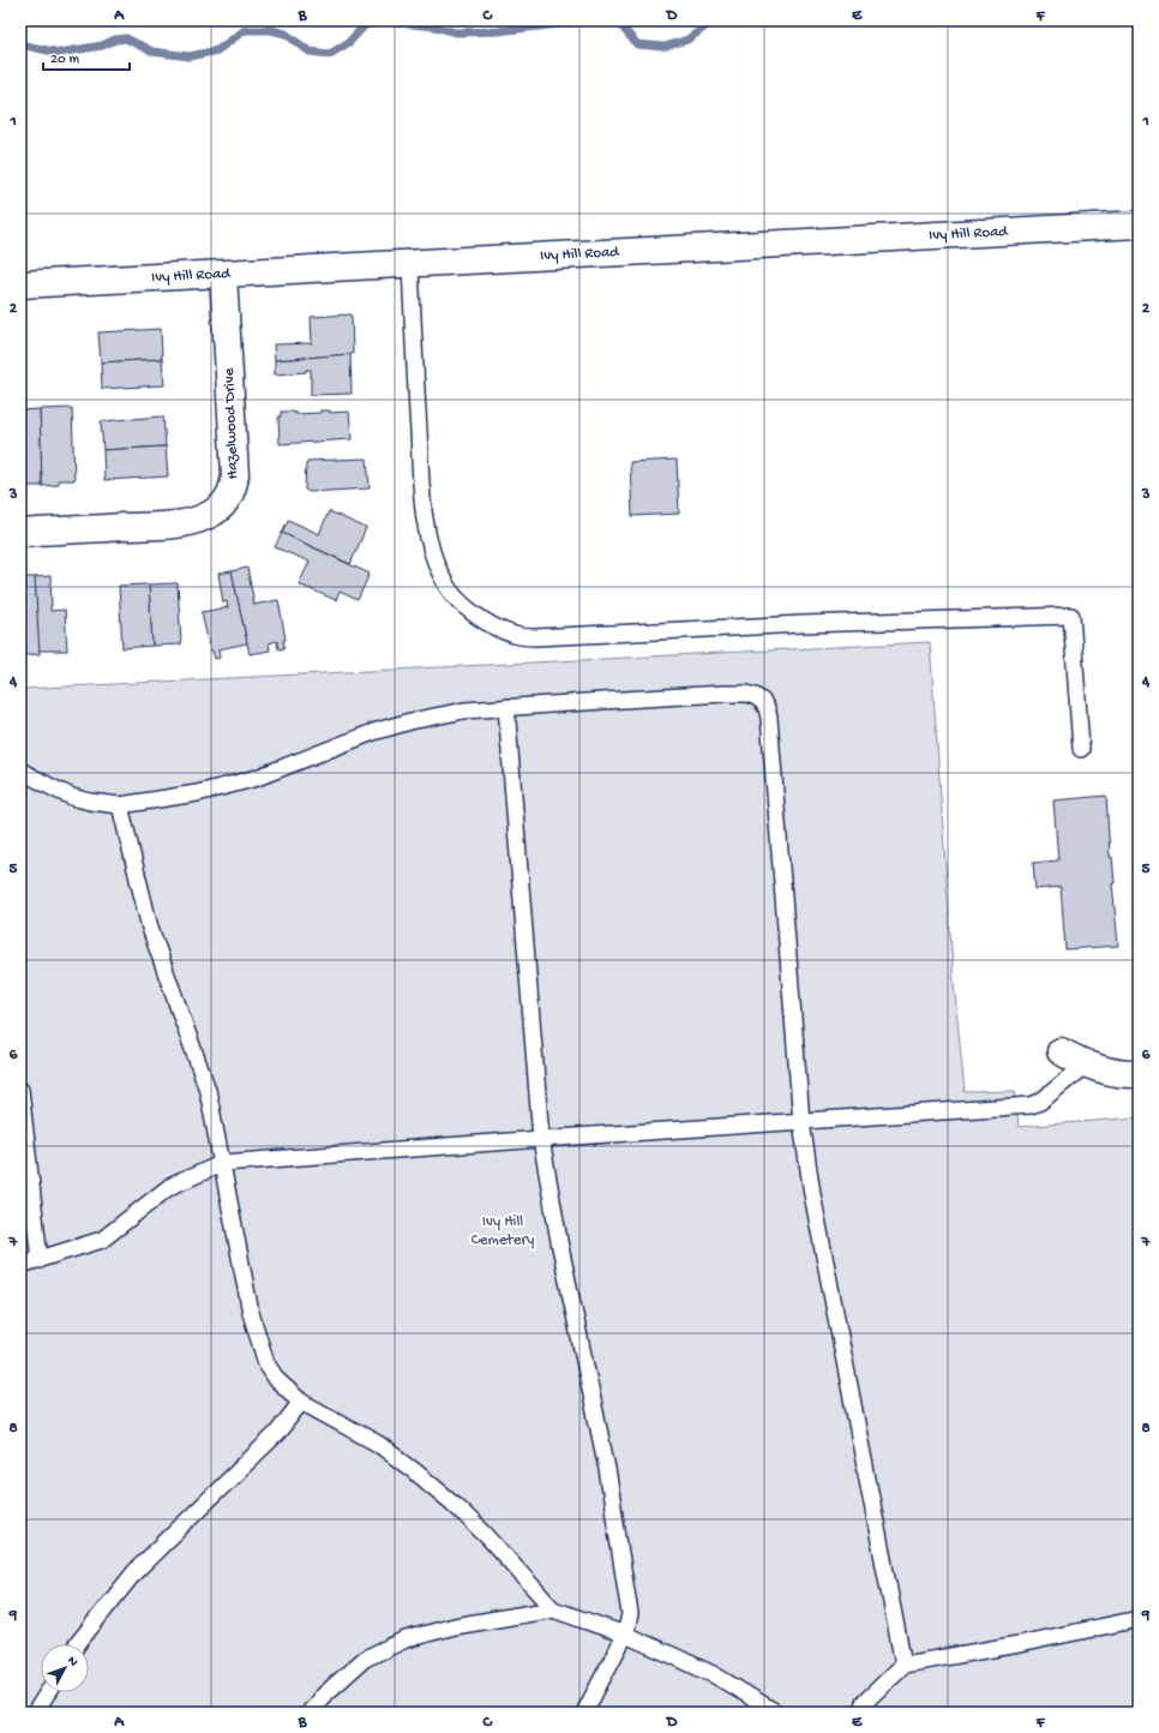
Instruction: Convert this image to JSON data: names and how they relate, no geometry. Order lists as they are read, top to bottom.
{
  "streets": {
    "street": ["Ivy Hill Road", "Hazelwood Drive"]
  },
  "crossings": [
    ["Ivy Hill Road", "Hazelwood Drive"]
  ],
  "parks": ["Ivy Hill Cemetery"],
  "scale_bar": "20 m",
  "north": "top right",
  "grid": {
    "columns": [
      "A",
      "B",
      "C",
      "D",
      "E",
      "F"
    ],
    "rows": [
      "1",
      "2",
      "3",
      "4",
      "5",
      "6",
      "7",
      "8",
      "9"
    ]
  }
}
